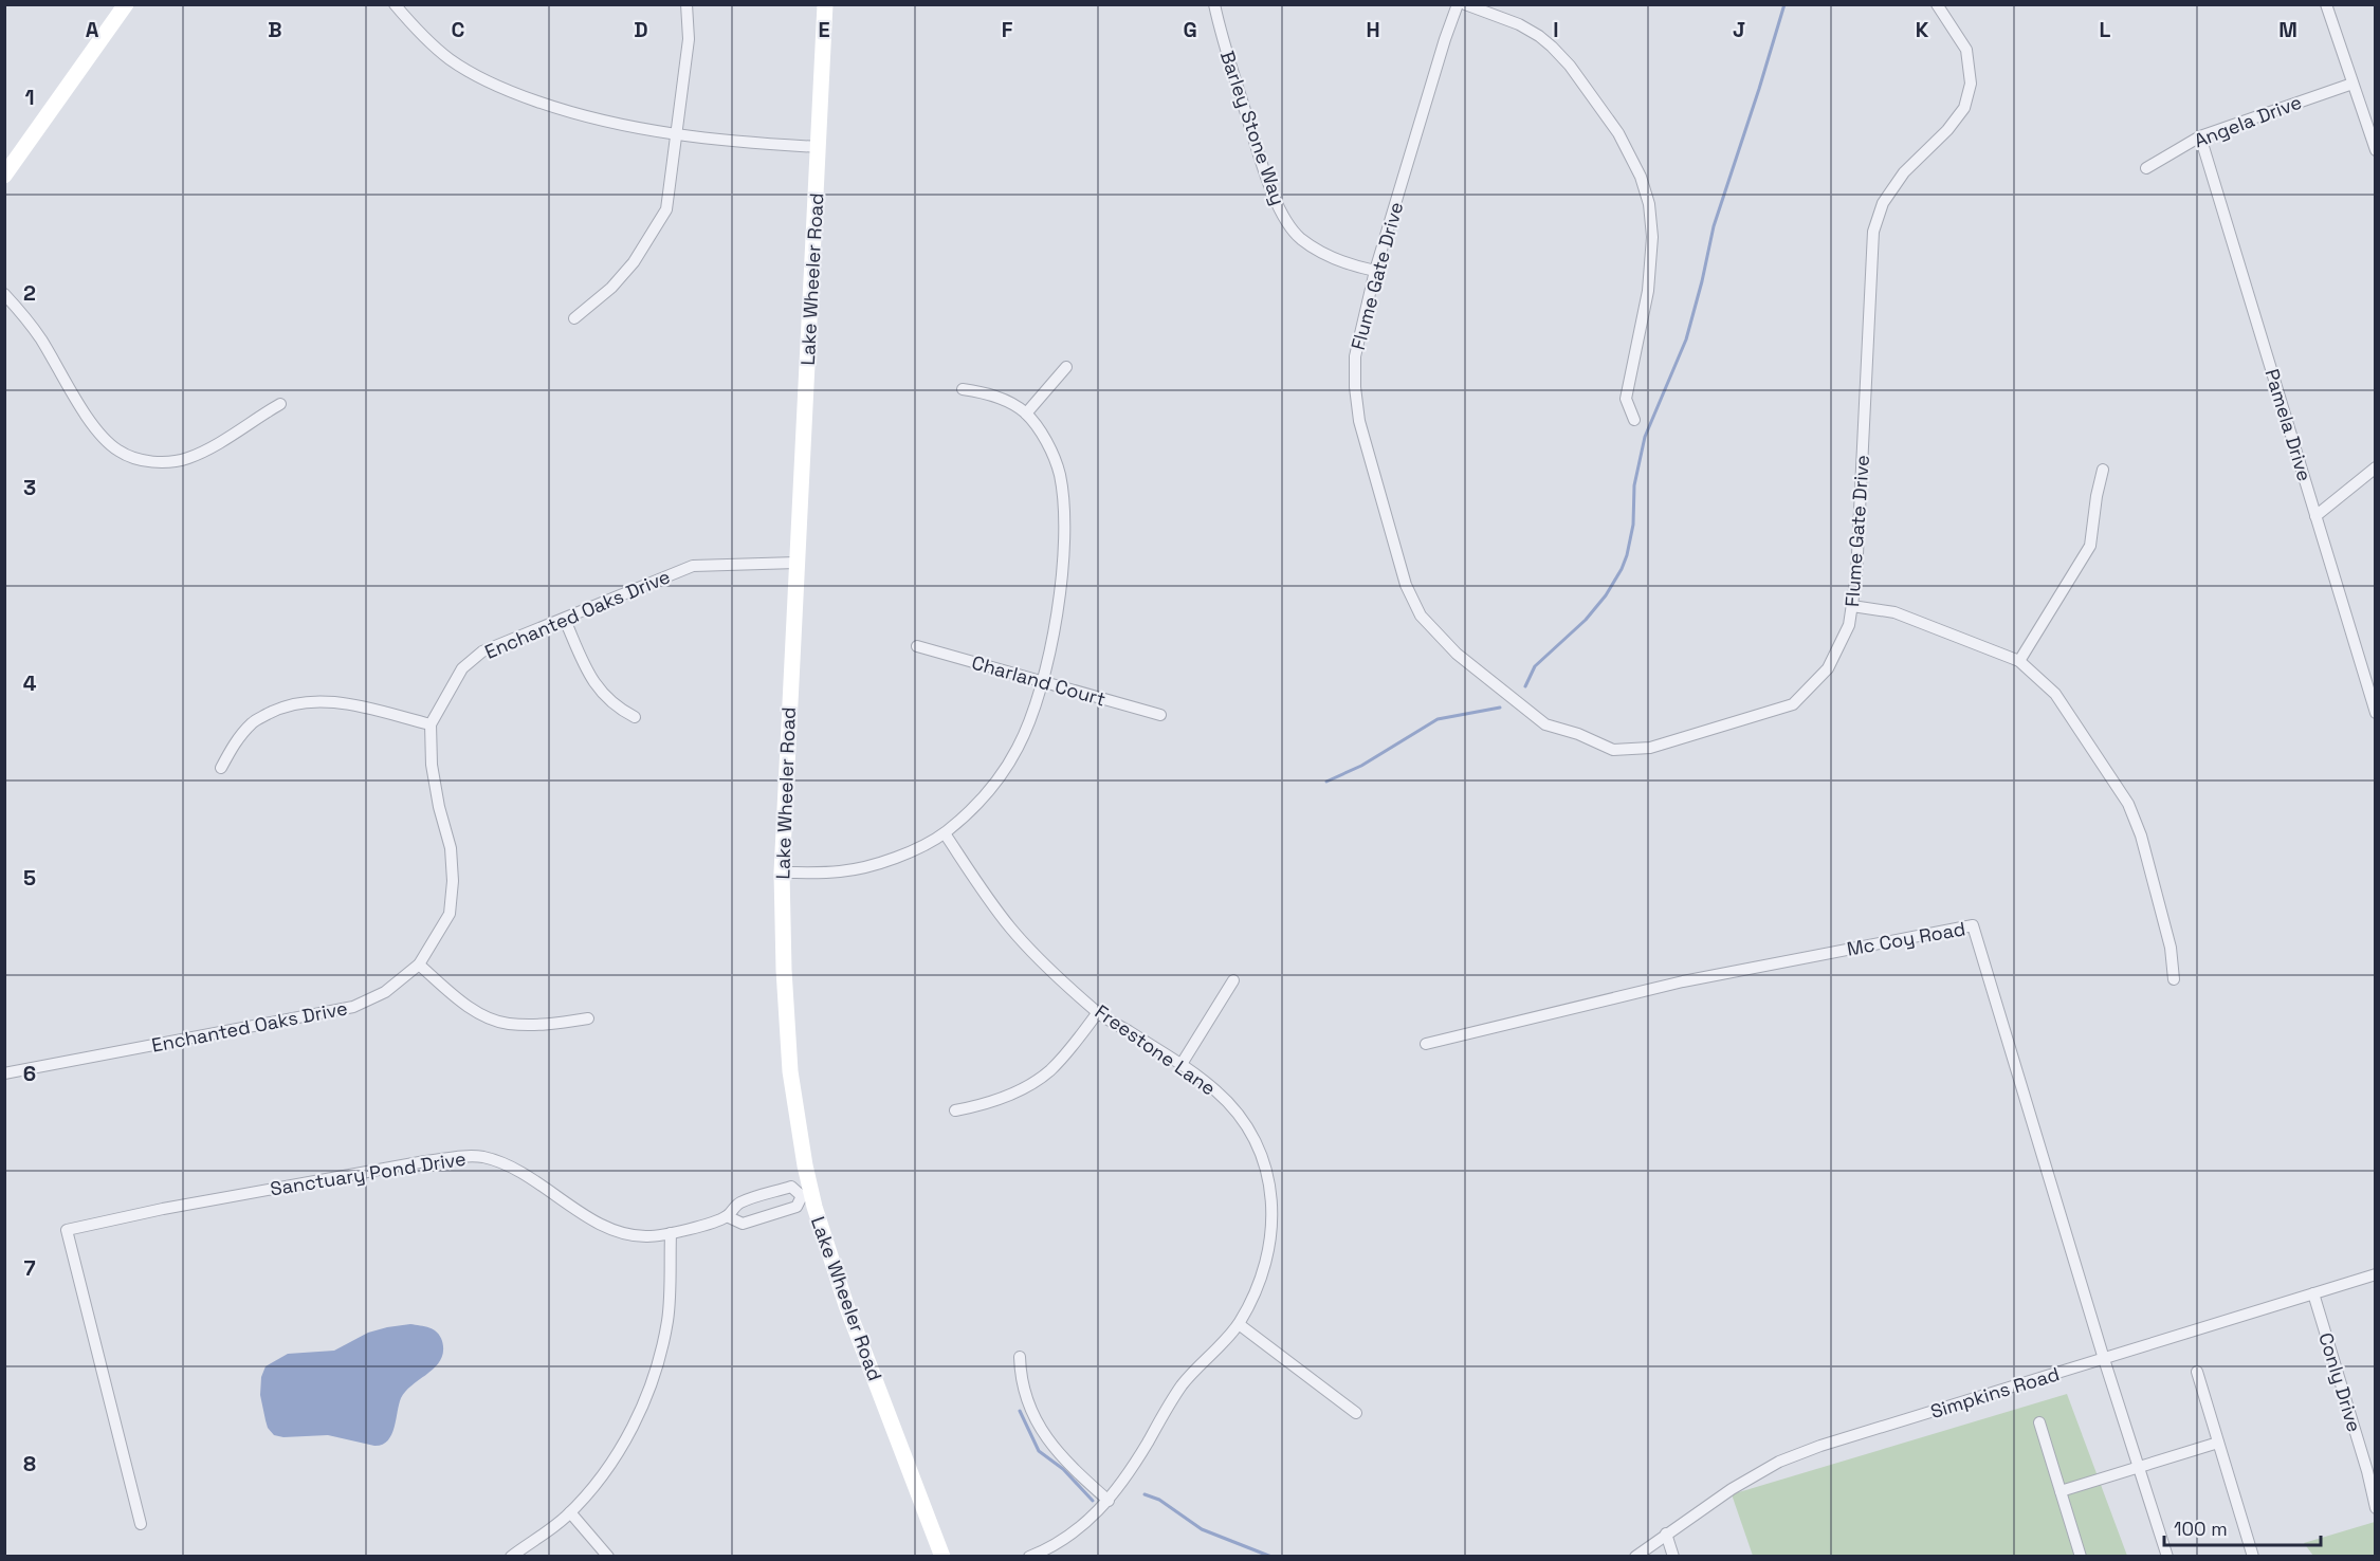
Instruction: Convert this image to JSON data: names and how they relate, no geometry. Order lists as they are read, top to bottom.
{
  "streets": {
    "street": [
      "Angela Drive",
      "Barley Stone Way",
      "Flume Gate Drive",
      "Lake Wheeler Road",
      "Pamela Drive",
      "Enchanted Oaks Drive",
      "Charland Court",
      "Mc Coy Road",
      "Freestone Lane",
      "Sanctuary Pond Drive",
      "Conly Drive",
      "Simpkins Road"
    ]
  },
  "crossings": [
    ["Angela Drive", "Pamela Drive"],
    ["Barley Stone Way", "Flume Gate Drive"],
    ["Lake Wheeler Road", "Enchanted Oaks Drive"],
    ["Lake Wheeler Road", "Sanctuary Pond Drive"],
    ["Mc Coy Road", "Simpkins Road"],
    ["Conly Drive", "Simpkins Road"]
  ],
  "scale_bar": "100 m",
  "grid": {
    "columns": [
      "A",
      "B",
      "C",
      "D",
      "E",
      "F",
      "G",
      "H",
      "I",
      "J",
      "K",
      "L",
      "M"
    ],
    "rows": [
      "1",
      "2",
      "3",
      "4",
      "5",
      "6",
      "7",
      "8"
    ]
  }
}
